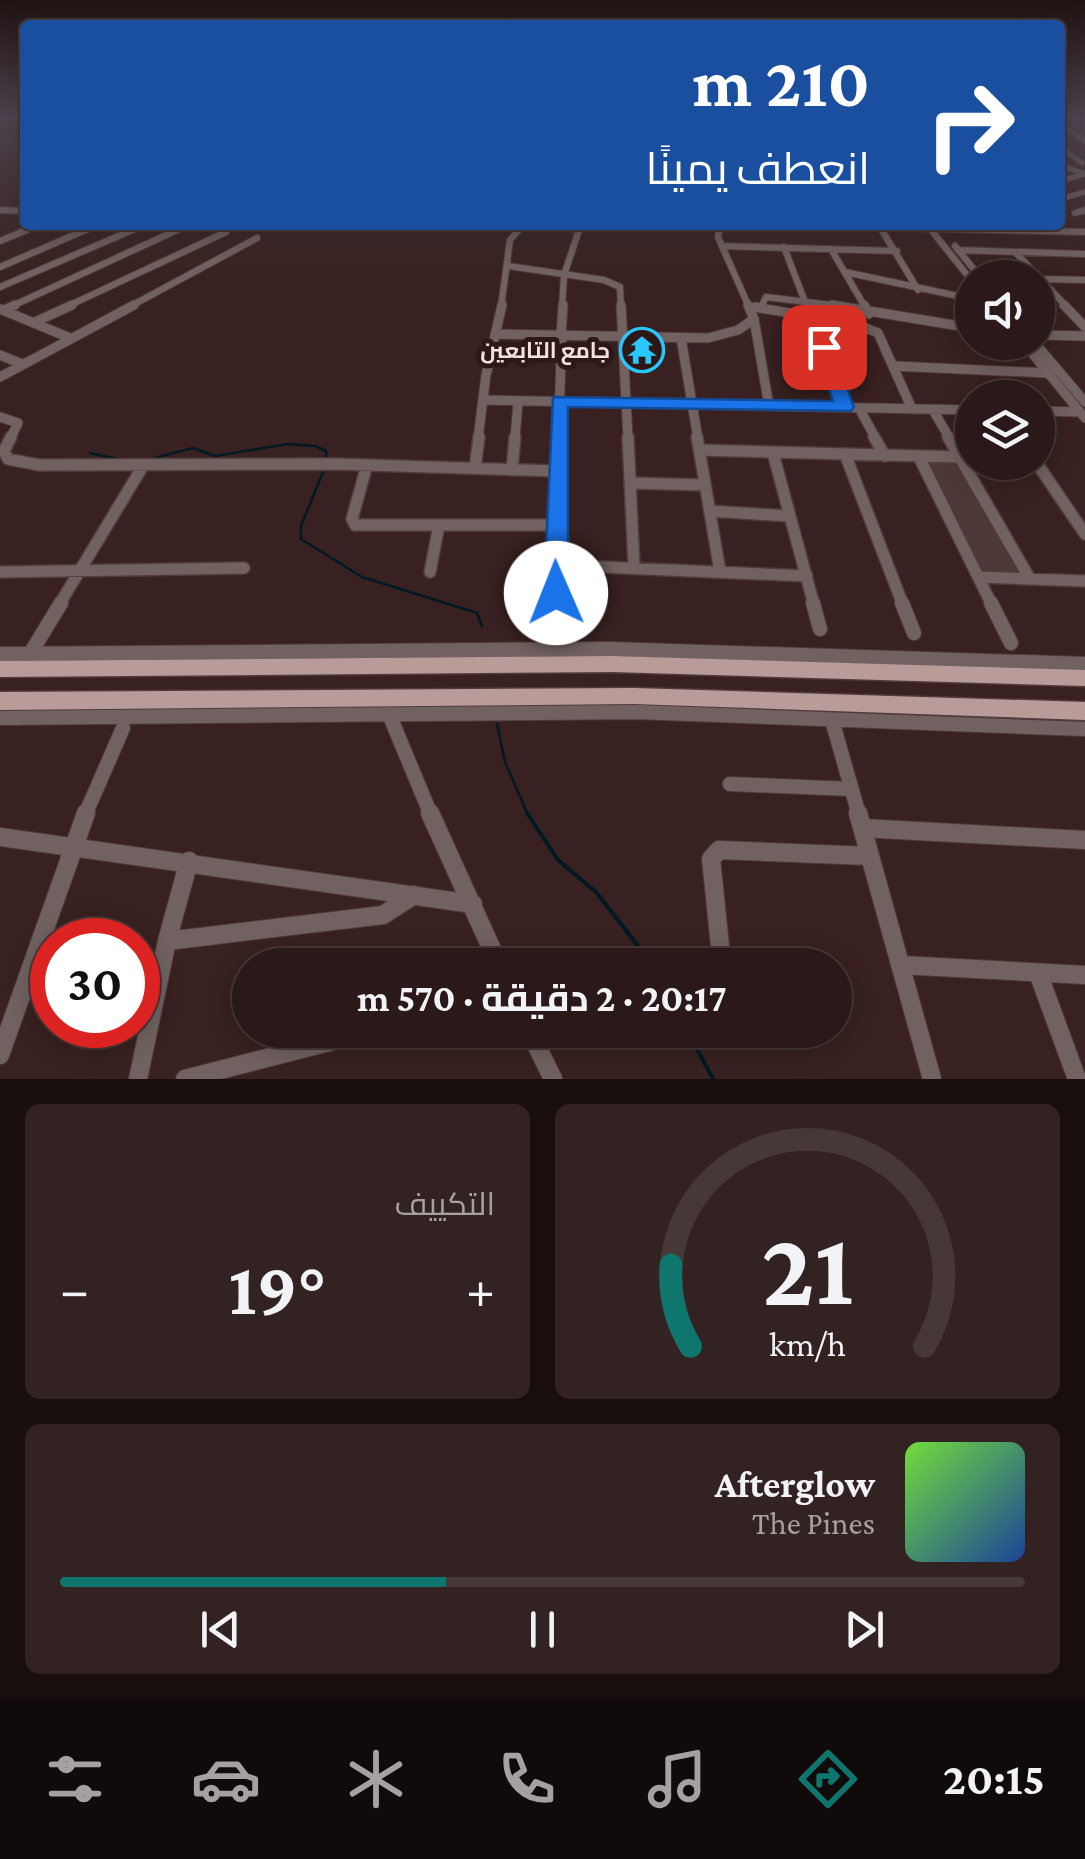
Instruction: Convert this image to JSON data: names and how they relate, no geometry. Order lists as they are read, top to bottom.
{
  "places": {
    "temple": ["جامع التابعين"]
  },
  "page": {
    "turn": ["210 m", "انعطف يمينًا"],
    "limit": "30",
    "trip": "20:17 · 2 دقيقة · 570 m",
    "tile": "التكييف",
    "heat": ["−", "19°", "+"],
    "song": ["Afterglow", "The Pines"],
    "tabs": "20:15",
    "gauge": ["21", "km/h"]
  }
}
